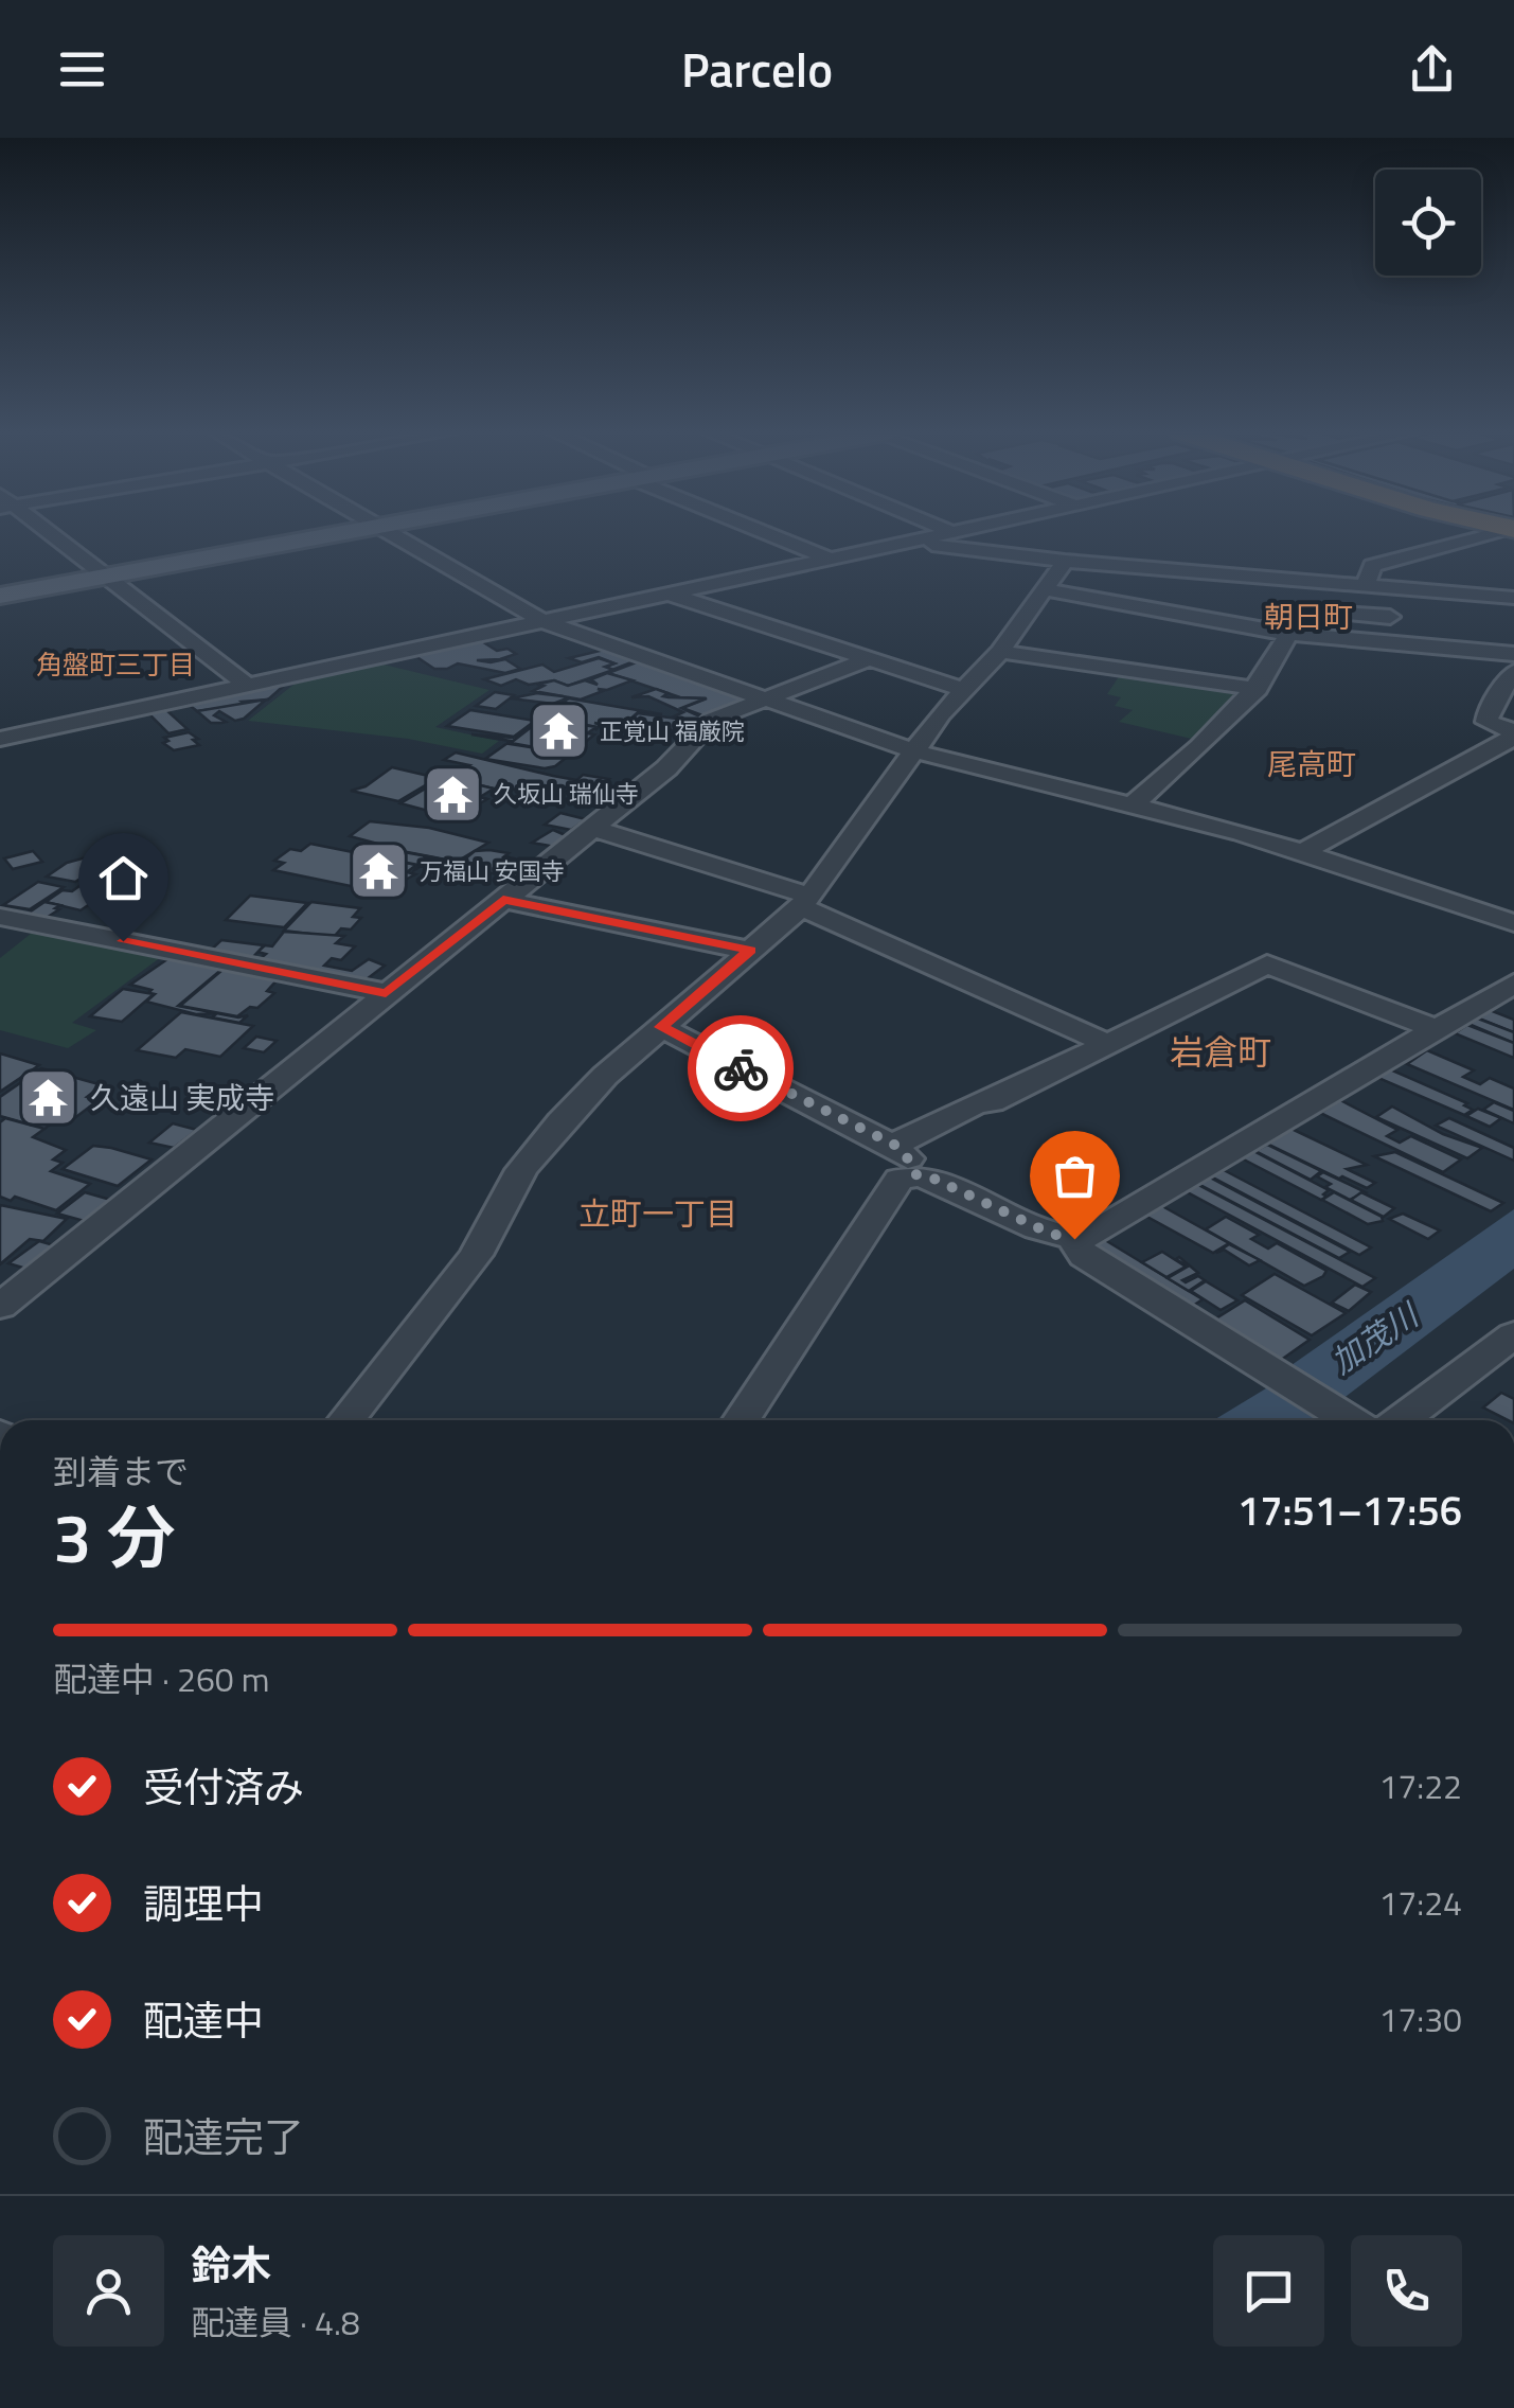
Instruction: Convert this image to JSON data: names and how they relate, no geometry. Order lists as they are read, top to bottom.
{
  "districts": [
    "朝日町",
    "角盤町三丁目",
    "尾高町",
    "岩倉町",
    "立町一丁目"
  ],
  "water": ["加茂川"],
  "places": {
    "temple": [
      "正覚山 福厳院",
      "久坂山 瑞仙寺",
      "万福山 安国寺",
      "久遠山 実成寺"
    ]
  },
  "page": {
    "header": "Parcelo",
    "heading": ["3 分", "到着まで", "17:51–17:56"],
    "panel": ["鈴木", "配達員 · 4.8"],
    "bar": "配達中 · 260 m",
    "list": [
      ["受付済み", "17:22"],
      ["調理中", "17:24"],
      ["配達中", "17:30"],
      "配達完了"
    ]
  }
}
